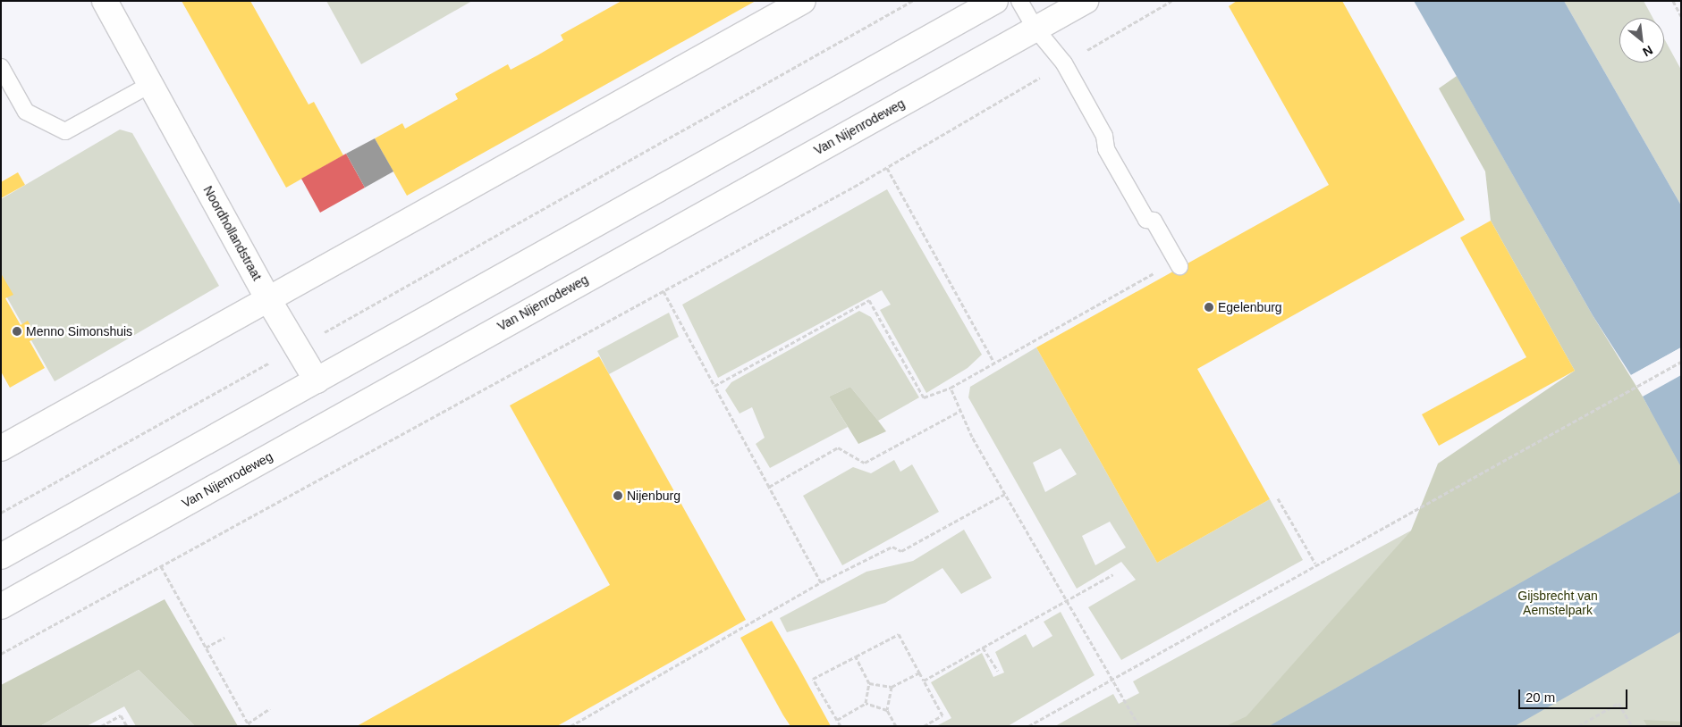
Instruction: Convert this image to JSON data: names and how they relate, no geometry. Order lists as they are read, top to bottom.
{
  "streets": {
    "street": ["Van Nijenrodeweg", "Noordhollandstraat"]
  },
  "parks": ["Gijsbrecht van Aemstelpark"],
  "places": ["Egelenburg", "Menno Simonshuis", "Nijenburg"],
  "scale_bar": "20 m",
  "north": "bottom right"
}
